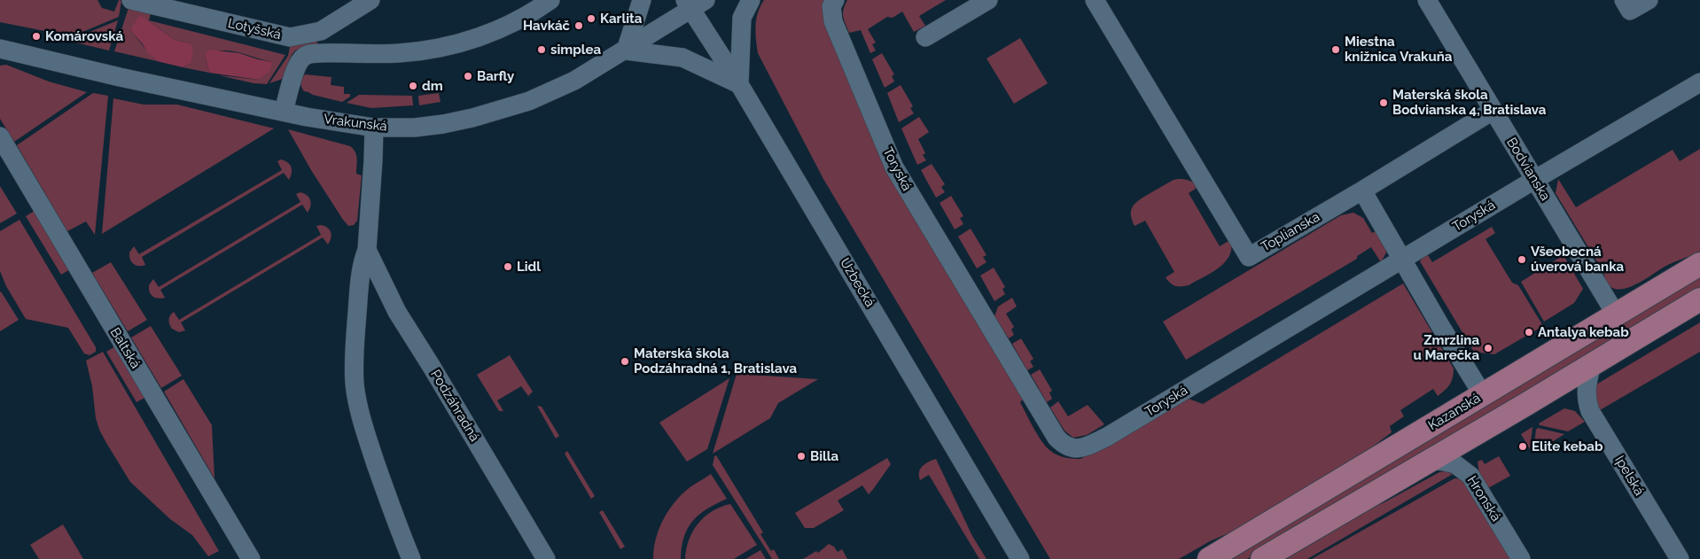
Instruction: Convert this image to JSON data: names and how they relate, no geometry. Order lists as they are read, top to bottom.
{
  "streets": {
    "main road": ["Kazanská"],
    "street": [
      "Lotyšská",
      "Vrakunská",
      "Toryská",
      "Bodvianska",
      "Toplianska",
      "Uzbecká",
      "Baltská",
      "Podzáhradná",
      "Ipelská",
      "Hronská"
    ]
  },
  "crossings": [
    ["Vrakunská", "Uzbecká"],
    ["Vrakunská", "Podzáhradná"],
    ["Toryská", "Bodvianska"],
    ["Bodvianska", "Kazanská"]
  ],
  "places": [
    "Karlita",
    "Havkáč",
    "Komárovská",
    "simplea",
    "Miestna knižnica Vrakuňa",
    "Barfly",
    "dm",
    "Materská škola Bodvianska 4, Bratislava",
    "Všeobecná úverová banka",
    "Lidl",
    "Antalya kebab",
    "Zmrzlina u Marečka",
    "Materská škola Podzáhradná 1, Bratislava",
    "Elite kebab",
    "Billa"
  ]
}
